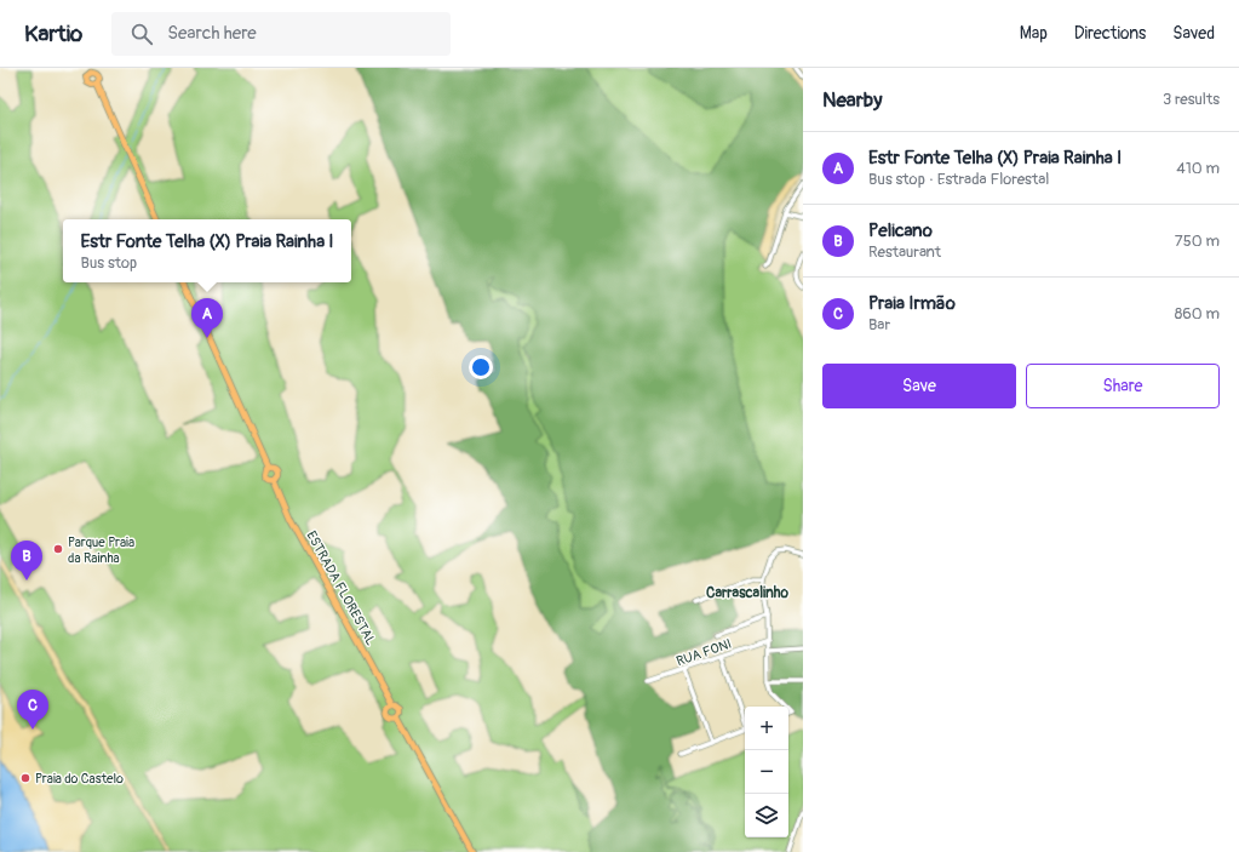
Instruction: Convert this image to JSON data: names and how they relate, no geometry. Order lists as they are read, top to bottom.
{
  "streets": {
    "main road": ["ESTRADA FLORESTAL"],
    "street": ["RUA FONI"]
  },
  "districts": ["Carrascalinho"],
  "places": ["Parque Praia da Rainha", "Praia do Castelo"],
  "page": {
    "header": "Kartio",
    "search": "Search here",
    "nav": ["Map", "Directions", "Saved"],
    "heading": ["Nearby", "3 results"],
    "list": [
      {
        "mark": "A",
        "name": "Estr Fonte Telha (X) Praia Rainha I",
        "note": "Bus stop · Estrada Florestal",
        "value": "410 m"
      },
      {
        "mark": "B",
        "name": "Pelicano",
        "note": "Restaurant",
        "value": "750 m"
      },
      {
        "mark": "C",
        "name": "Praia Irmão",
        "note": "Bar",
        "value": "860 m"
      }
    ],
    "popup": ["Estr Fonte Telha (X) Praia Rainha I", "Bus stop"],
    "pins": ["A", "B", "C"],
    "buttons": ["Save", "Share"],
    "map_buttons": ["+", "−"]
  }
}
